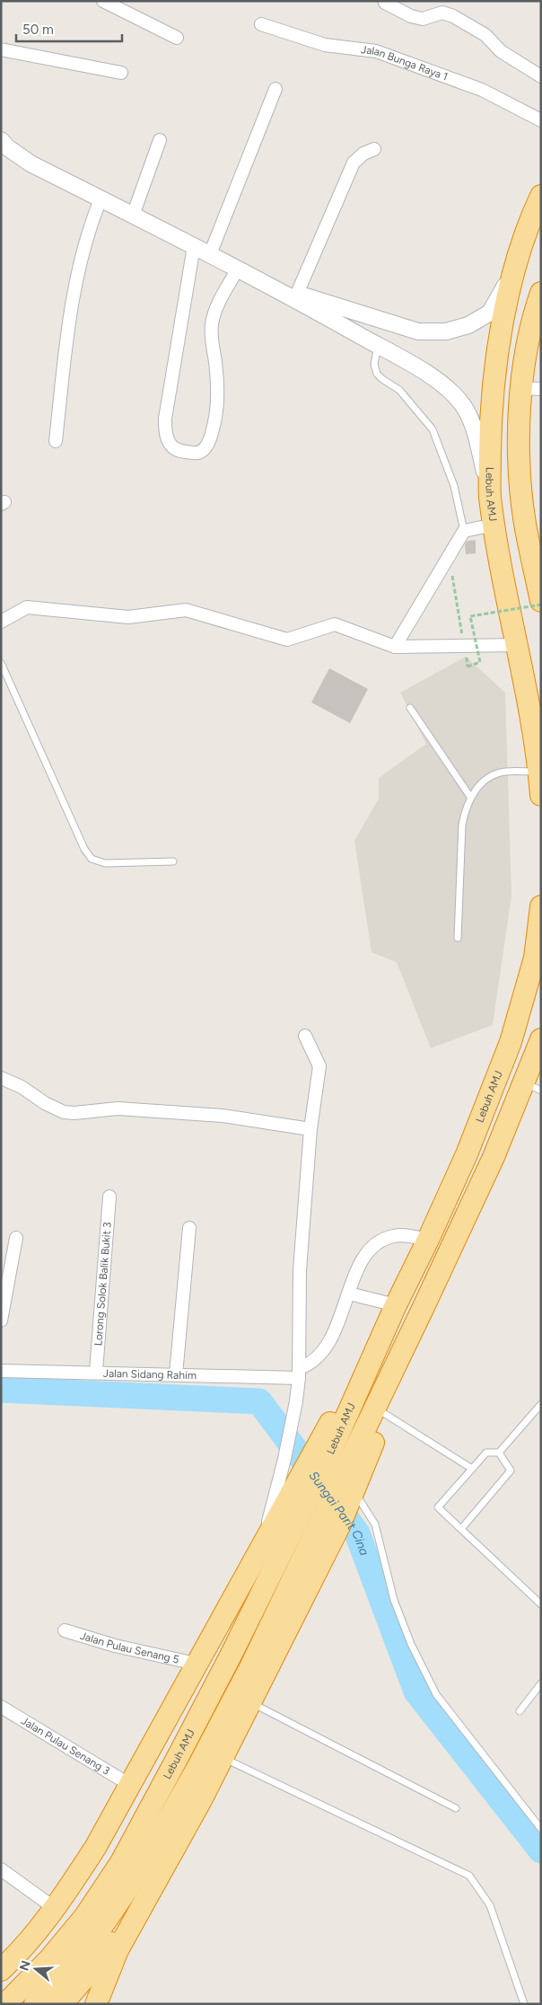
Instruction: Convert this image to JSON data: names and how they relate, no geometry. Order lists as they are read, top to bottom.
{
  "streets": {
    "highway": ["Lebuh AMJ"],
    "street": [
      "Jalan Bunga Raya 1",
      "Lorong Solok Balik Bukit 3",
      "Jalan Sidang Rahim",
      "Jalan Pulau Senang 5",
      "Jalan Pulau Senang 3"
    ]
  },
  "crossings": [
    ["Lorong Solok Balik Bukit 3", "Jalan Sidang Rahim"]
  ],
  "water": ["Sungai Parit Cina"],
  "scale_bar": "50 m",
  "north": "left"
}
